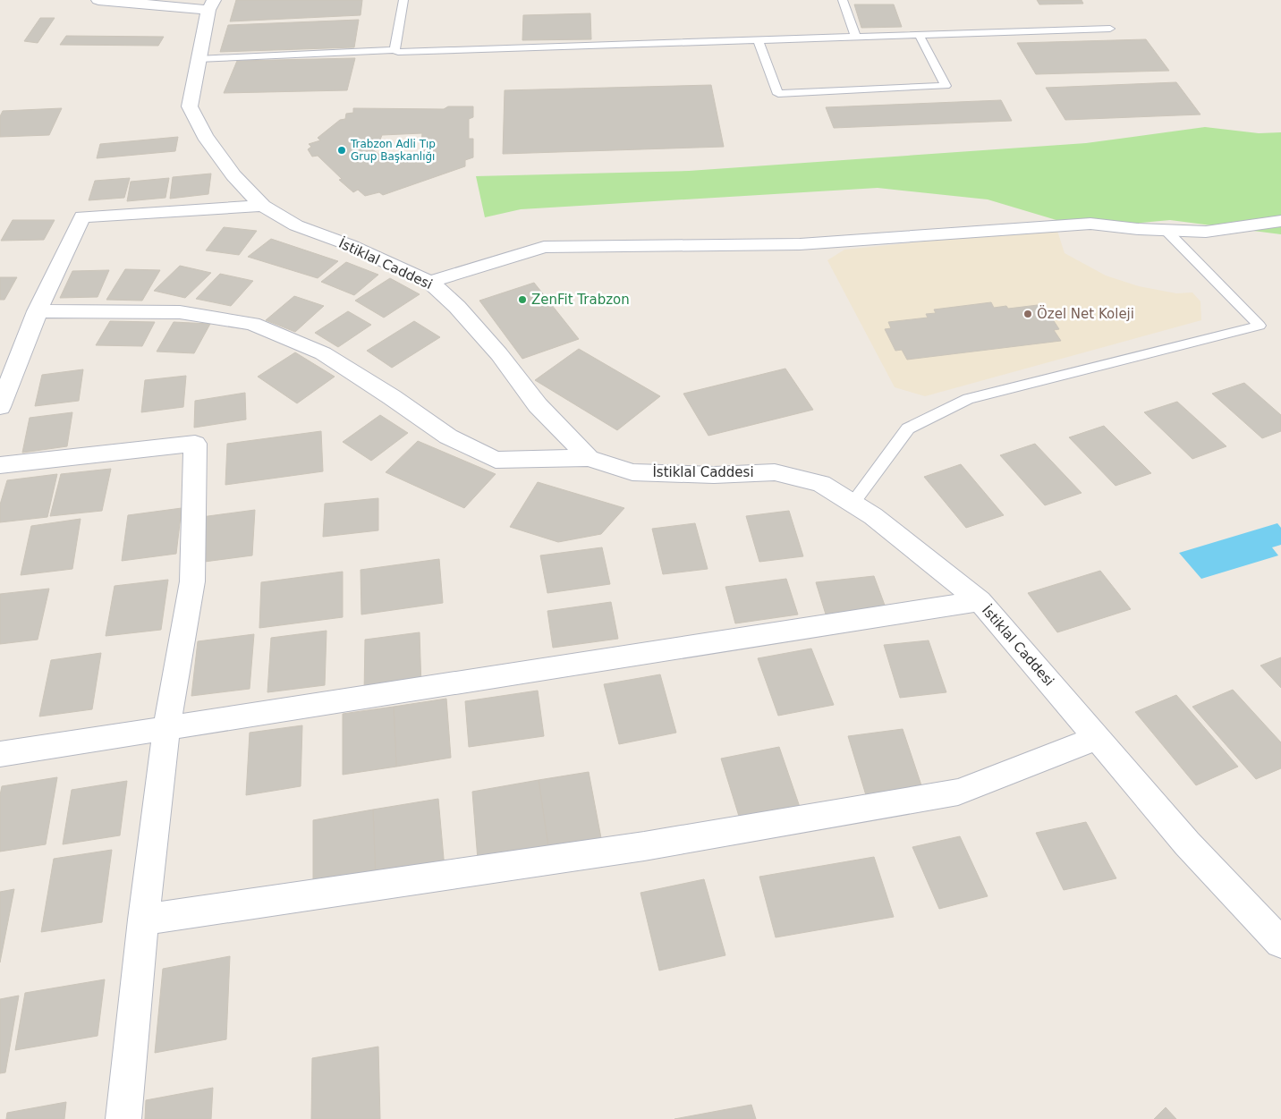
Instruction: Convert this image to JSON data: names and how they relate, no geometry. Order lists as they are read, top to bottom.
{
  "streets": {
    "street": ["İstiklal Caddesi"]
  },
  "places": ["Trabzon Adli Tıp Grup Başkanlığı", "ZenFit Trabzon", "Özel Net Koleji"]
}
